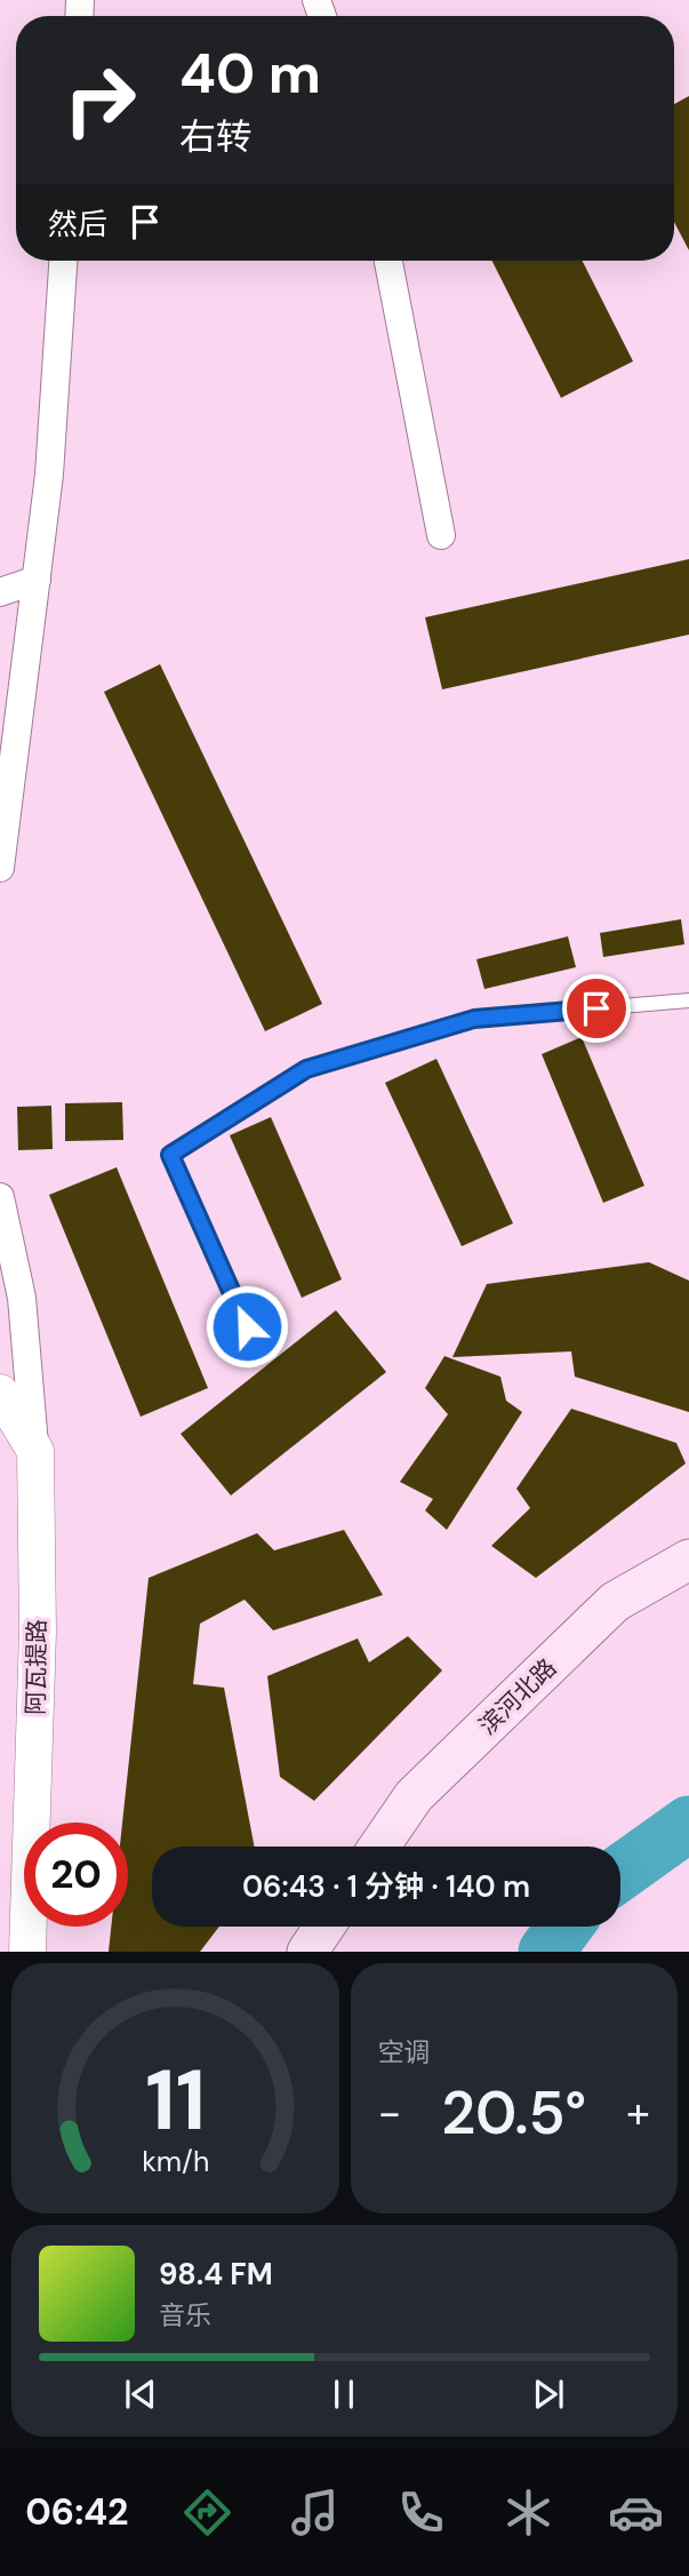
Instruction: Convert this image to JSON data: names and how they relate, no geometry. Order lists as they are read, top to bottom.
{
  "streets": {
    "main road": ["滨河北路"],
    "street": ["阿瓦提路"]
  },
  "page": {
    "turn": ["40 m", "右转"],
    "then": "然后",
    "limit": "20",
    "trip": "06:43 · 1 分钟 · 140 m",
    "tile": "空调",
    "heat": ["−", "20.5°", "+"],
    "song": ["98.4 FM", "音乐"],
    "tabs": "06:42",
    "gauge": ["11", "km/h"]
  }
}
